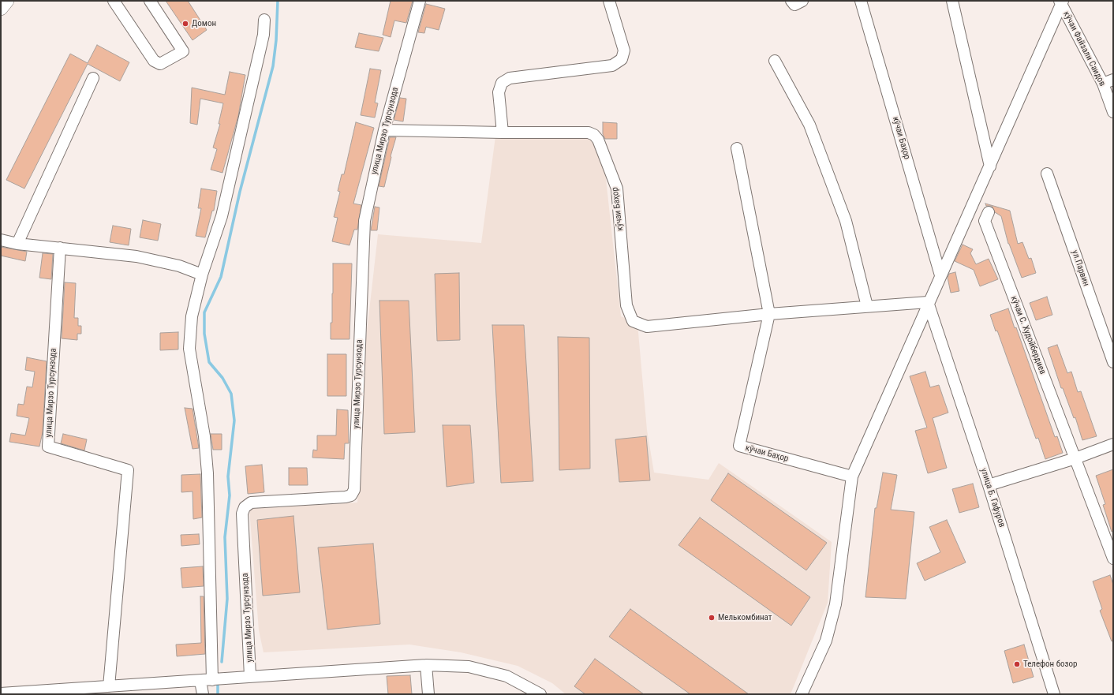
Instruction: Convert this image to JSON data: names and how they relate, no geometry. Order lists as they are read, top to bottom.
{
  "streets": {
    "street": [
      "кӯчаи Файзали Саидов",
      "улица Мирзо Турсунзода",
      "кӯчаи Баҳор",
      "ул.Парвин",
      "кӯчаи С. Худойбердиев",
      "улица Б. Гафуров"
    ]
  },
  "crossings": [
    ["улица Мирзо Турсунзода", "кӯчаи Баҳор"],
    ["кӯчаи Баҳор", "улица Б. Гафуров"]
  ],
  "places": ["Домон", "Мелькомбинат", "Телефон бозор"]
}
